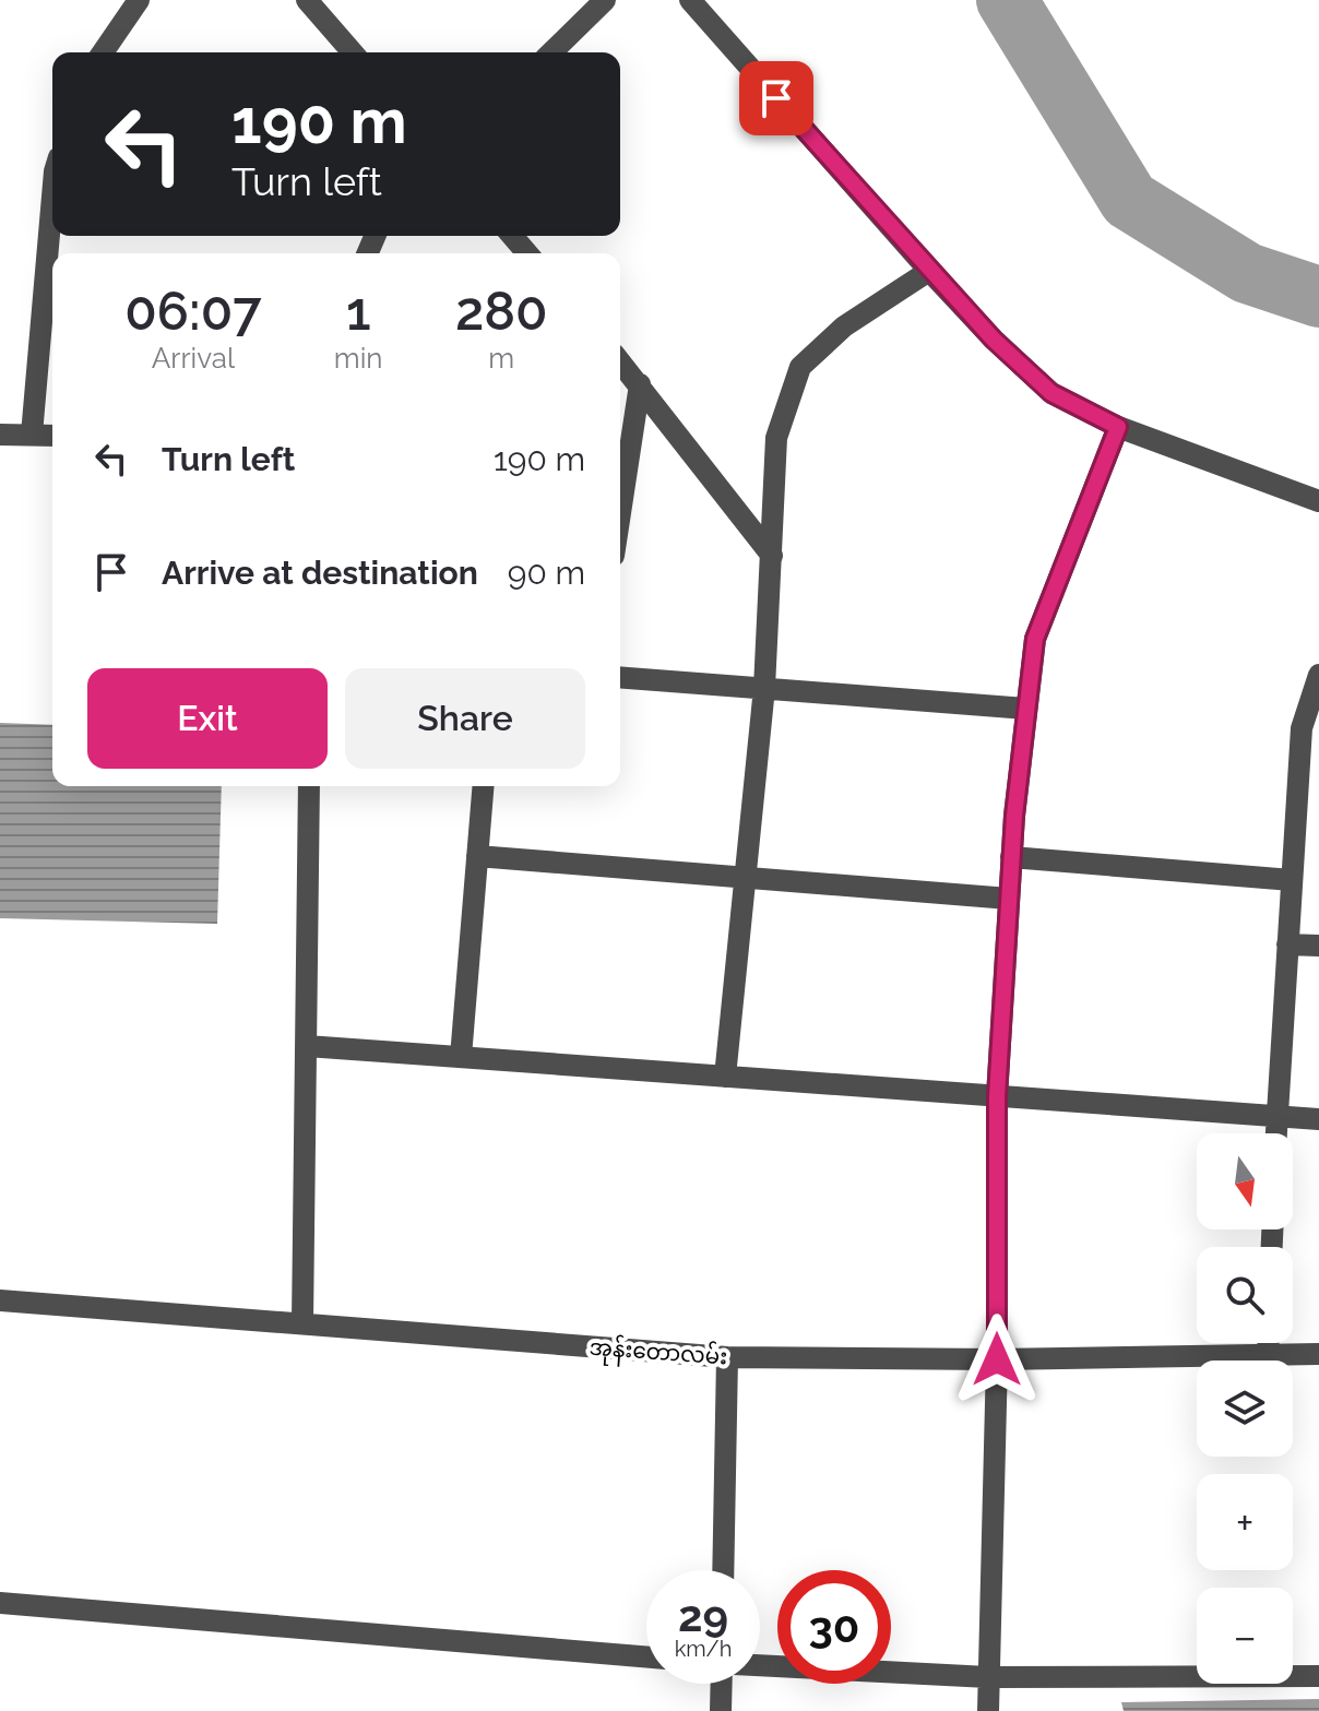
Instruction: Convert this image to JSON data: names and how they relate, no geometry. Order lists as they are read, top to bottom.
{
  "streets": {
    "street": ["အုန်းတောလမ်း"]
  },
  "north": "bottom",
  "page": {
    "turn": ["190 m", "Turn left"],
    "eta": [
      "06:07",
      "Arrival",
      "1",
      "min",
      "280",
      "m"
    ],
    "list": [
      {
        "name": "Turn left",
        "value": "190 m"
      },
      {
        "name": "Arrive at destination",
        "value": "90 m"
      }
    ],
    "buttons": ["Exit", "Share"],
    "map_buttons": ["+", "−"],
    "speed": "29 km/h",
    "limit": "30"
  }
}
